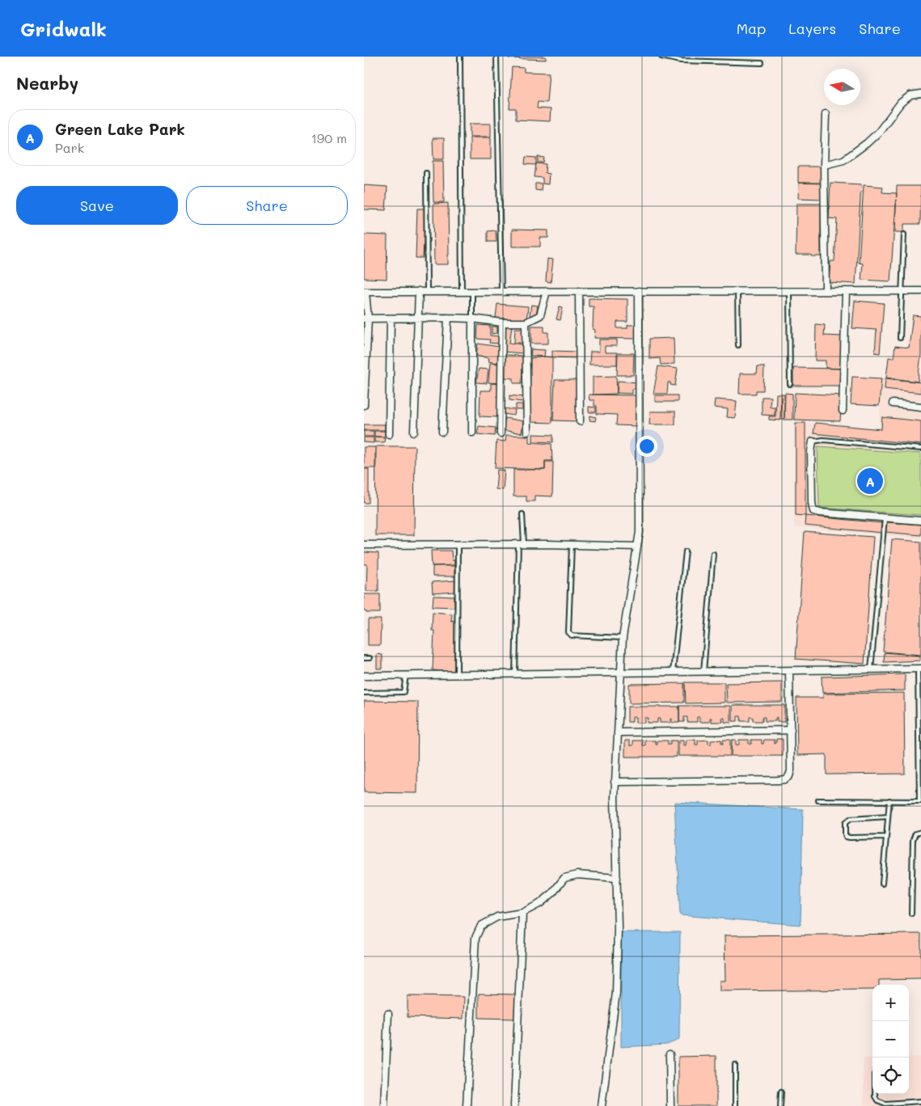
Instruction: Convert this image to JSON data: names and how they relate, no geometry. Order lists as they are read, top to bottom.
{
  "north": "left",
  "page": {
    "header": "Gridwalk",
    "nav": ["Map", "Layers", "Share"],
    "heading": "Nearby",
    "list": [
      {
        "mark": "A",
        "name": "Green Lake Park",
        "note": "Park",
        "value": "190 m"
      }
    ],
    "buttons": ["Save", "Share"],
    "pins": "A",
    "map_buttons": ["+", "−"]
  }
}
